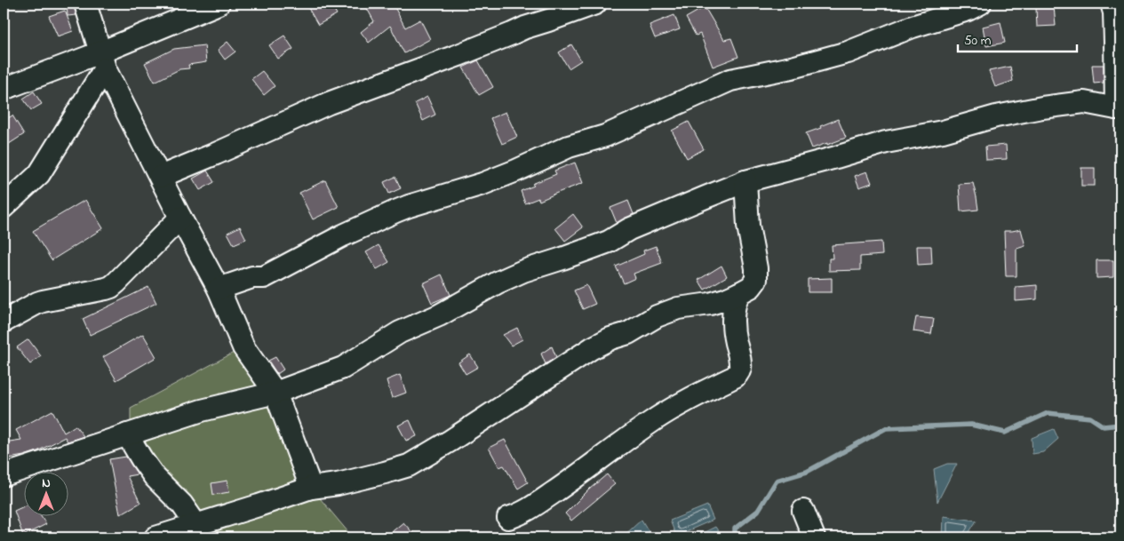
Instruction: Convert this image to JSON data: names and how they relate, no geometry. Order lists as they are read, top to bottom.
{
  "scale_bar": "50 m",
  "north": "top"
}
